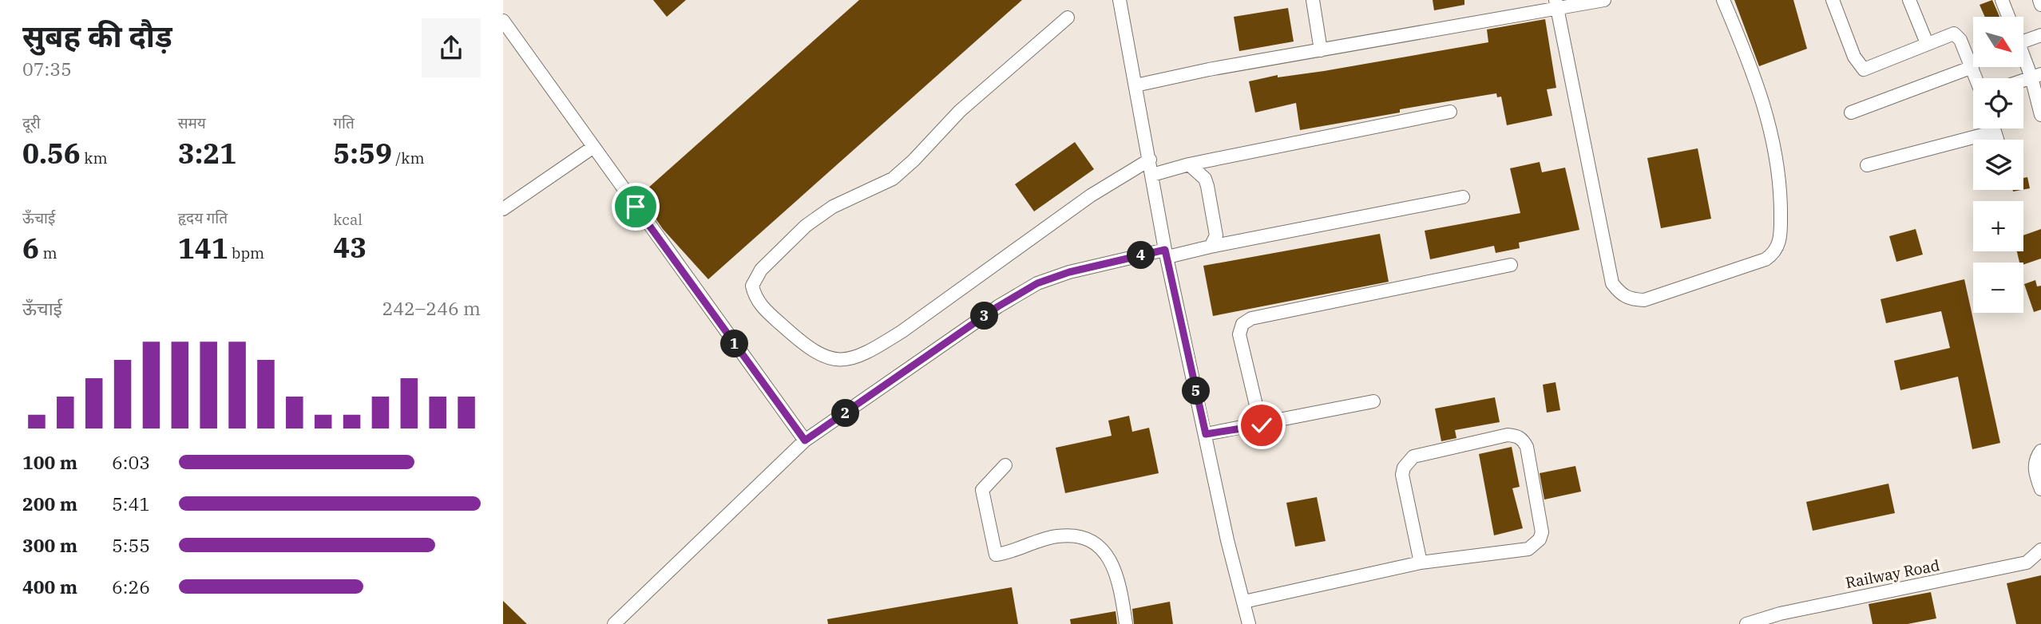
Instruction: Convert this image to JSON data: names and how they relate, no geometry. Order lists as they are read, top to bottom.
{
  "streets": {
    "street": ["Railway Road"]
  },
  "north": "bottom right",
  "page": {
    "heading": ["सुबह की दौड़", "07:35"],
    "map_buttons": ["+", "−"],
    "stats": [
      ["दूरी", "0.56 km"],
      ["समय", "3:21"],
      ["गति", "5:59 /km"],
      ["ऊँचाई", "6 m"],
      ["हृदय गति", "141 bpm"],
      ["kcal", "43"]
    ],
    "pins": [
      "4",
      "3",
      "1",
      "5",
      "2"
    ],
    "chart": ["ऊँचाई", "242–246 m"],
    "list": [
      {
        "name": "100 m",
        "note": "6:03"
      },
      {
        "name": "200 m",
        "note": "5:41"
      },
      {
        "name": "300 m",
        "note": "5:55"
      },
      {
        "name": "400 m",
        "note": "6:26"
      }
    ]
  }
}
